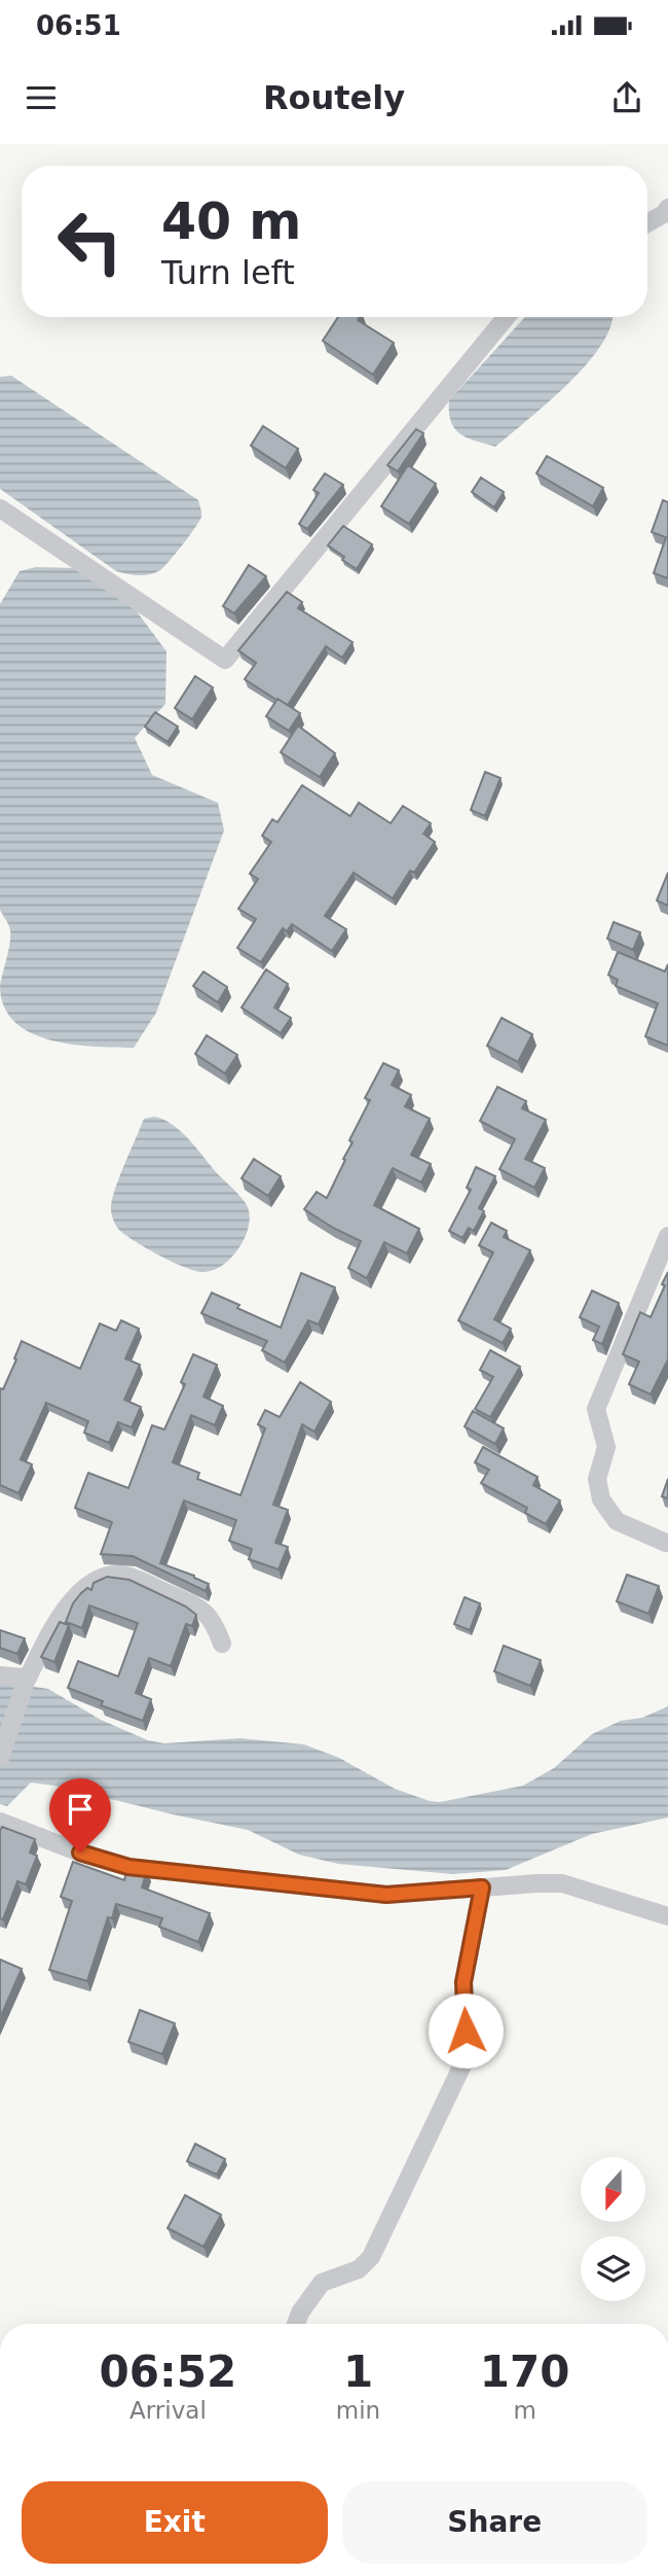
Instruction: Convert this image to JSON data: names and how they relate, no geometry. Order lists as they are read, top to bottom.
{
  "north": "bottom",
  "page": {
    "status": "06:51",
    "header": "Routely",
    "turn": ["40 m", "Turn left"],
    "eta": [
      "06:52",
      "Arrival",
      "1",
      "min",
      "170",
      "m"
    ],
    "buttons": ["Exit", "Share"]
  }
}
